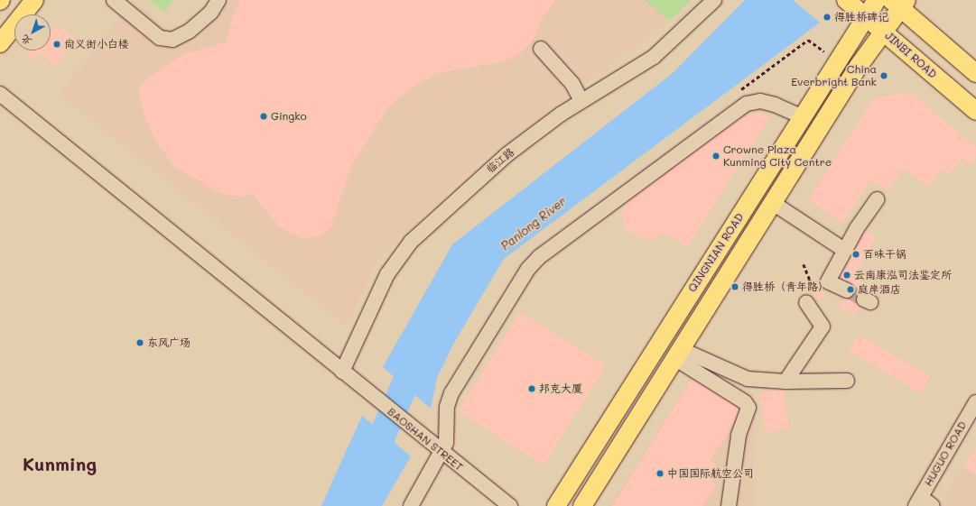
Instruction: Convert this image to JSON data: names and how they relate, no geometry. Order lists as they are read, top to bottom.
{
  "streets": {
    "main road": ["JINBI ROAD", "QINGNIAN ROAD"],
    "street": ["临江路", "BAOSHAN STREET", "HUGUO ROAD"]
  },
  "crossings": [
    ["JINBI ROAD", "QINGNIAN ROAD"],
    ["临江路", "BAOSHAN STREET"]
  ],
  "districts": ["Kunming"],
  "water": ["Panlong River"],
  "places": [
    "得胜桥碑记",
    "尚义街小白楼",
    "China Everbright Bank",
    "Gingko",
    "Crowne Plaza Kunming City Centre",
    "百味干锅",
    "云南康泓司法鉴定所",
    "得胜桥（青年路）",
    "庭岸酒店",
    "东风广场",
    "邦克大厦",
    "中国国际航空公司"
  ],
  "north": "bottom left"
}
